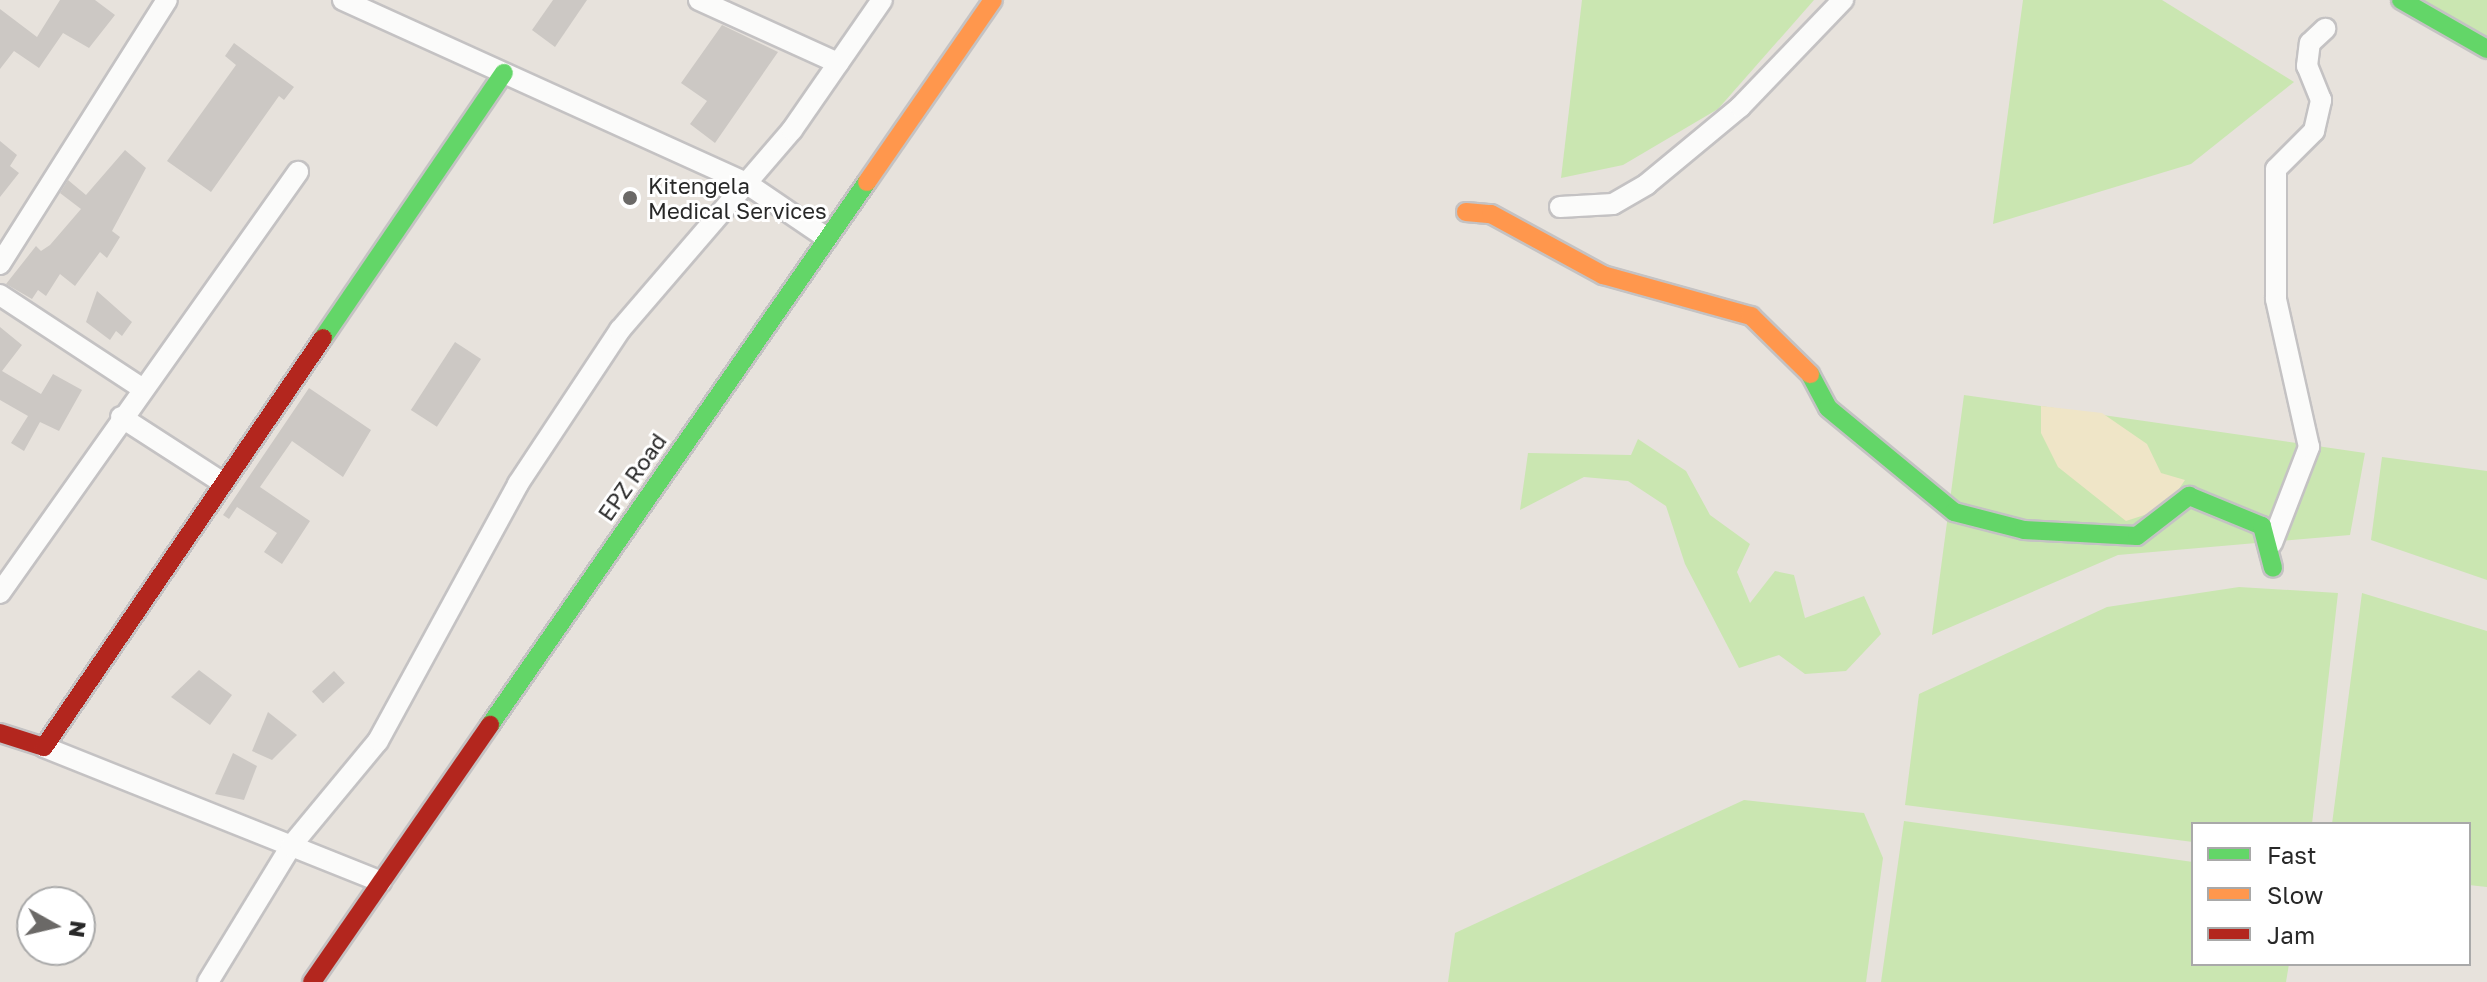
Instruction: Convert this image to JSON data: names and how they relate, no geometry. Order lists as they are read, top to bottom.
{
  "streets": {
    "main road": ["EPZ Road"]
  },
  "places": ["Kitengela Medical Services"],
  "legend": ["Fast", "Slow", "Jam"],
  "north": "right"
}
